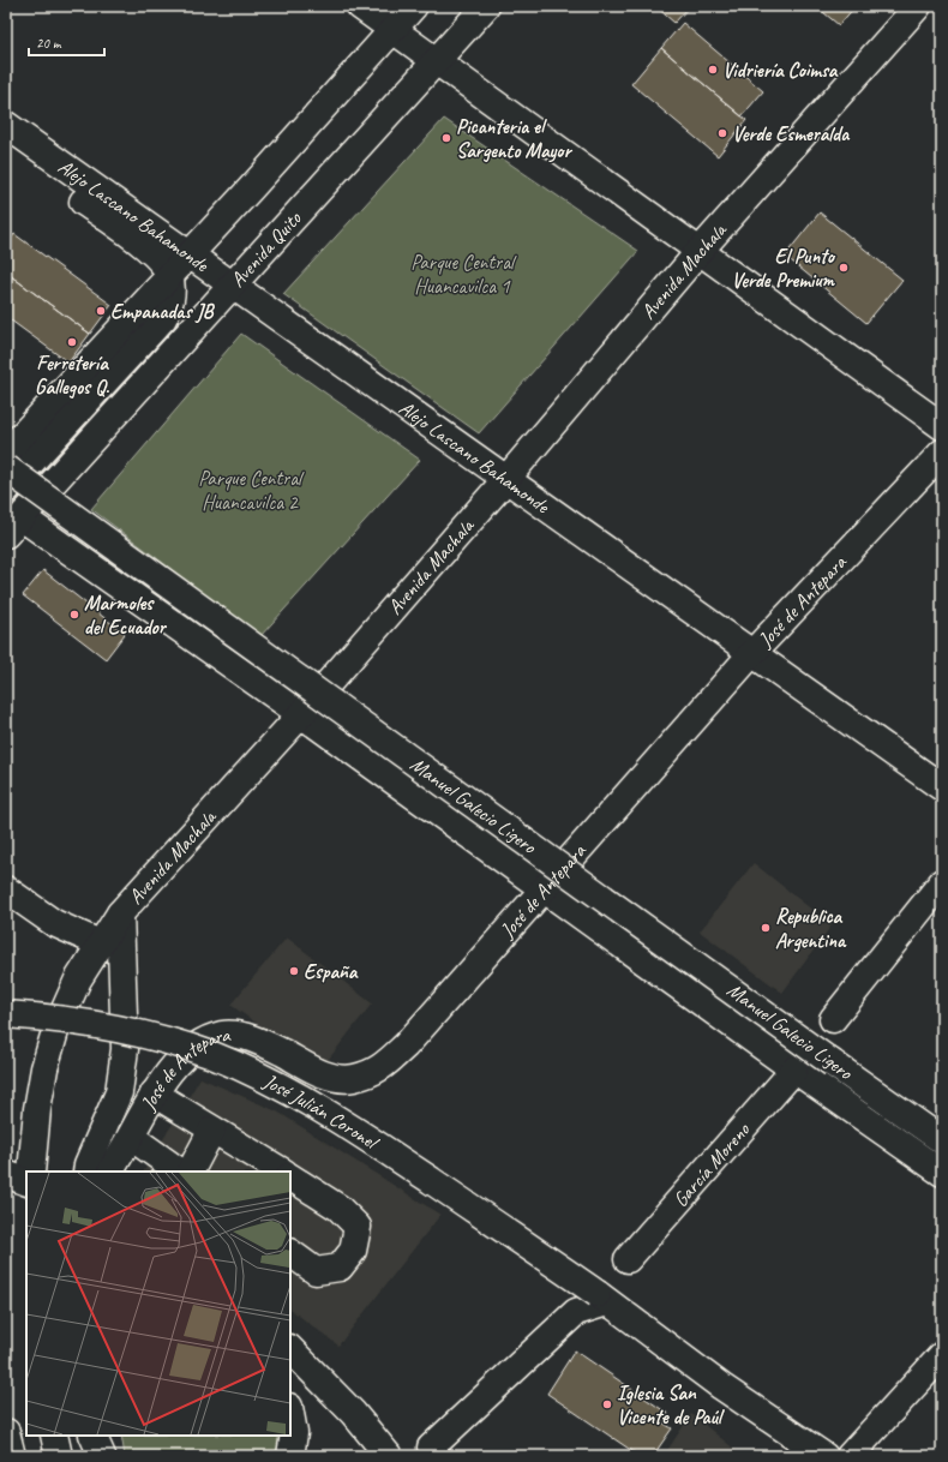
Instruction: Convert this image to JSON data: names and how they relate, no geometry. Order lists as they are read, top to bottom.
{
  "streets": {
    "street": [
      "Alejo Lascano Bahamonde",
      "Avenida Quito",
      "Avenida Machala",
      "José de Antepara",
      "Manuel Galecio Ligero",
      "José Julián Coronel",
      "García Moreno"
    ]
  },
  "crossings": [
    ["Alejo Lascano Bahamonde", "Avenida Quito"],
    ["Alejo Lascano Bahamonde", "Avenida Machala"],
    ["Alejo Lascano Bahamonde", "José de Antepara"],
    ["Avenida Quito", "Manuel Galecio Ligero"],
    ["Avenida Machala", "Manuel Galecio Ligero"],
    ["José de Antepara", "Manuel Galecio Ligero"],
    ["Manuel Galecio Ligero", "García Moreno"]
  ],
  "parks": ["Parque Central Huancavilca 1", "Parque Central Huancavilca 2"],
  "places": [
    "Vidriería Coimsa",
    "Verde Esmeralda",
    "Picanteria el Sargento Mayor",
    "El Punto Verde Premium",
    "Empanadas JB",
    "Ferretería Gallegos Q.",
    "Marmoles del Ecuador",
    "Republica Argentina",
    "España",
    "Iglesia San Vicente de Paúl"
  ],
  "scale_bar": "20 m"
}
